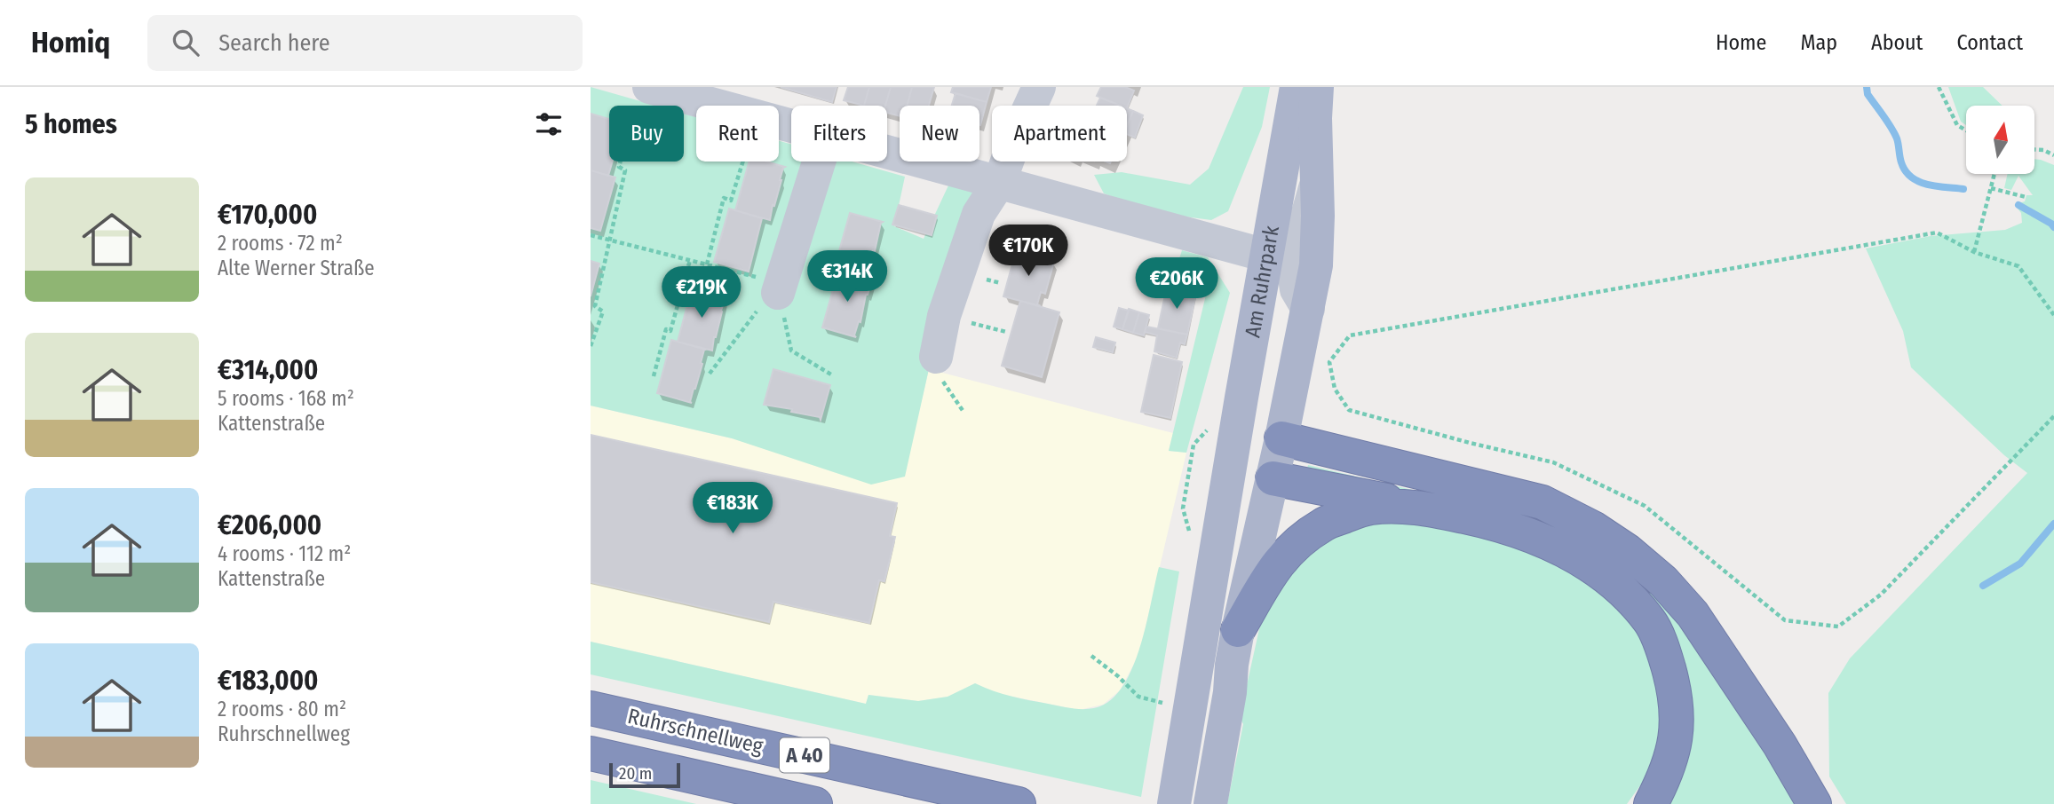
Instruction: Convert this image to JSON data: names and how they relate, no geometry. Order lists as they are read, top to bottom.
{
  "streets": {
    "highway": ["Ruhrschnellweg", "A 40"],
    "main road": ["Am Ruhrpark"]
  },
  "scale_bar": "20 m",
  "north": "top",
  "page": {
    "header": "Homiq",
    "search": "Search here",
    "nav": [
      "Home",
      "Map",
      "About",
      "Contact"
    ],
    "heading": "5 homes",
    "chip": [
      "Buy",
      "Rent",
      "Filters",
      "New",
      "Apartment"
    ],
    "list": [
      {
        "name": "€170,000",
        "note": "2 rooms · 72 m² · Alte Werner Straße"
      },
      {
        "name": "€314,000",
        "note": "5 rooms · 168 m² · Kattenstraße"
      },
      {
        "name": "€206,000",
        "note": "4 rooms · 112 m² · Kattenstraße"
      },
      {
        "name": "€183,000",
        "note": "2 rooms · 80 m² · Ruhrschnellweg"
      }
    ],
    "price": [
      "€170K",
      "€314K",
      "€206K",
      "€219K",
      "€183K"
    ],
    "scale": "20 m"
  }
}
